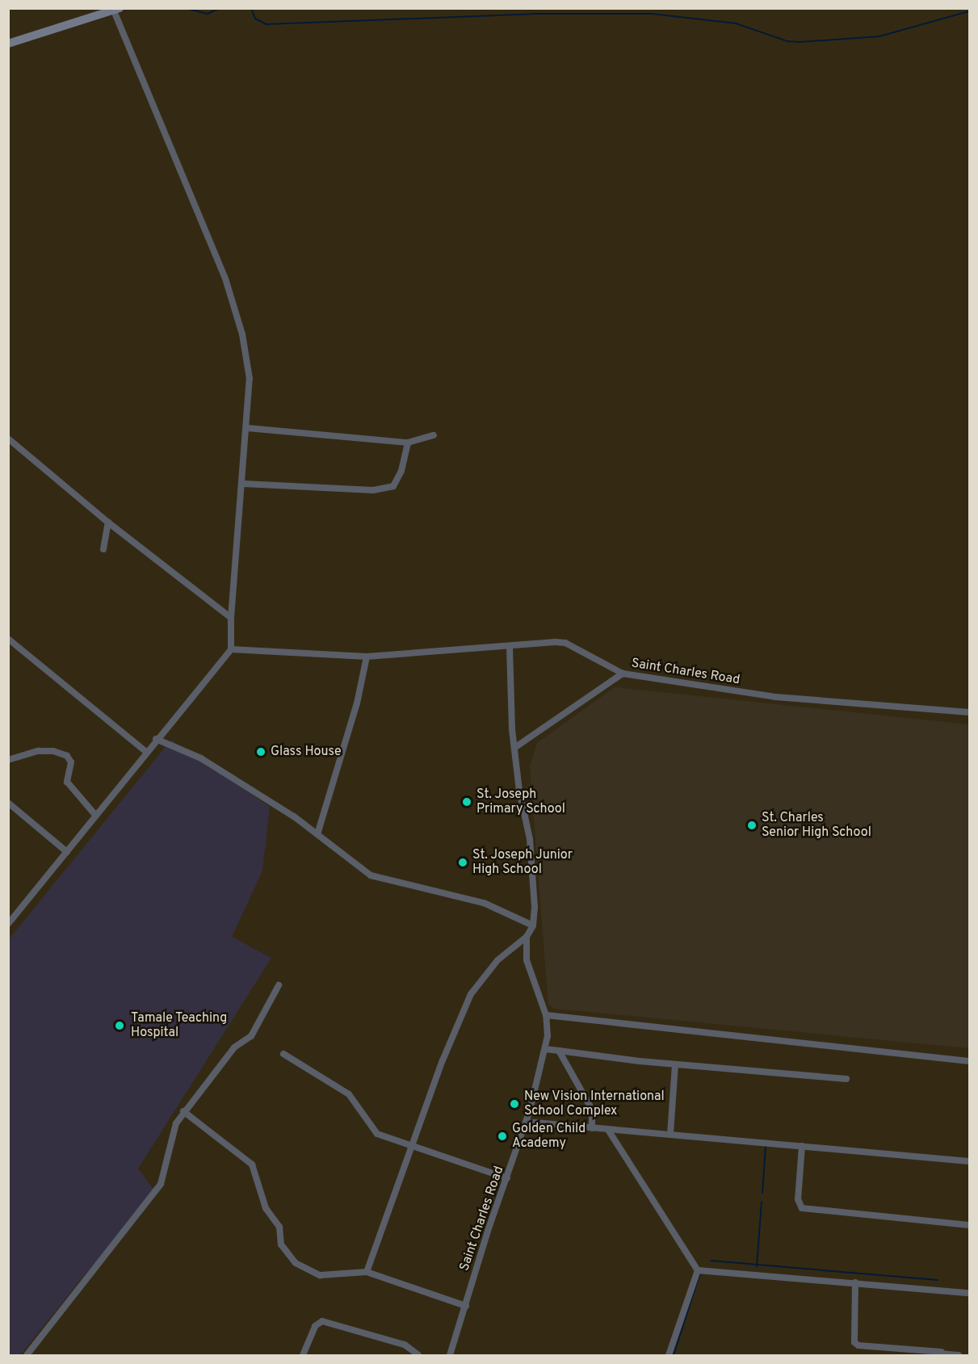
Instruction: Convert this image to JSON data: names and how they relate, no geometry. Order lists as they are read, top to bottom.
{
  "streets": {
    "street": ["Saint Charles Road"]
  },
  "places": [
    "Glass House",
    "St. Joseph Primary School",
    "St. Charles Senior High School",
    "St. Joseph Junior High School",
    "Tamale Teaching Hospital",
    "New Vision International School Complex",
    "Golden Child Academy"
  ]
}
